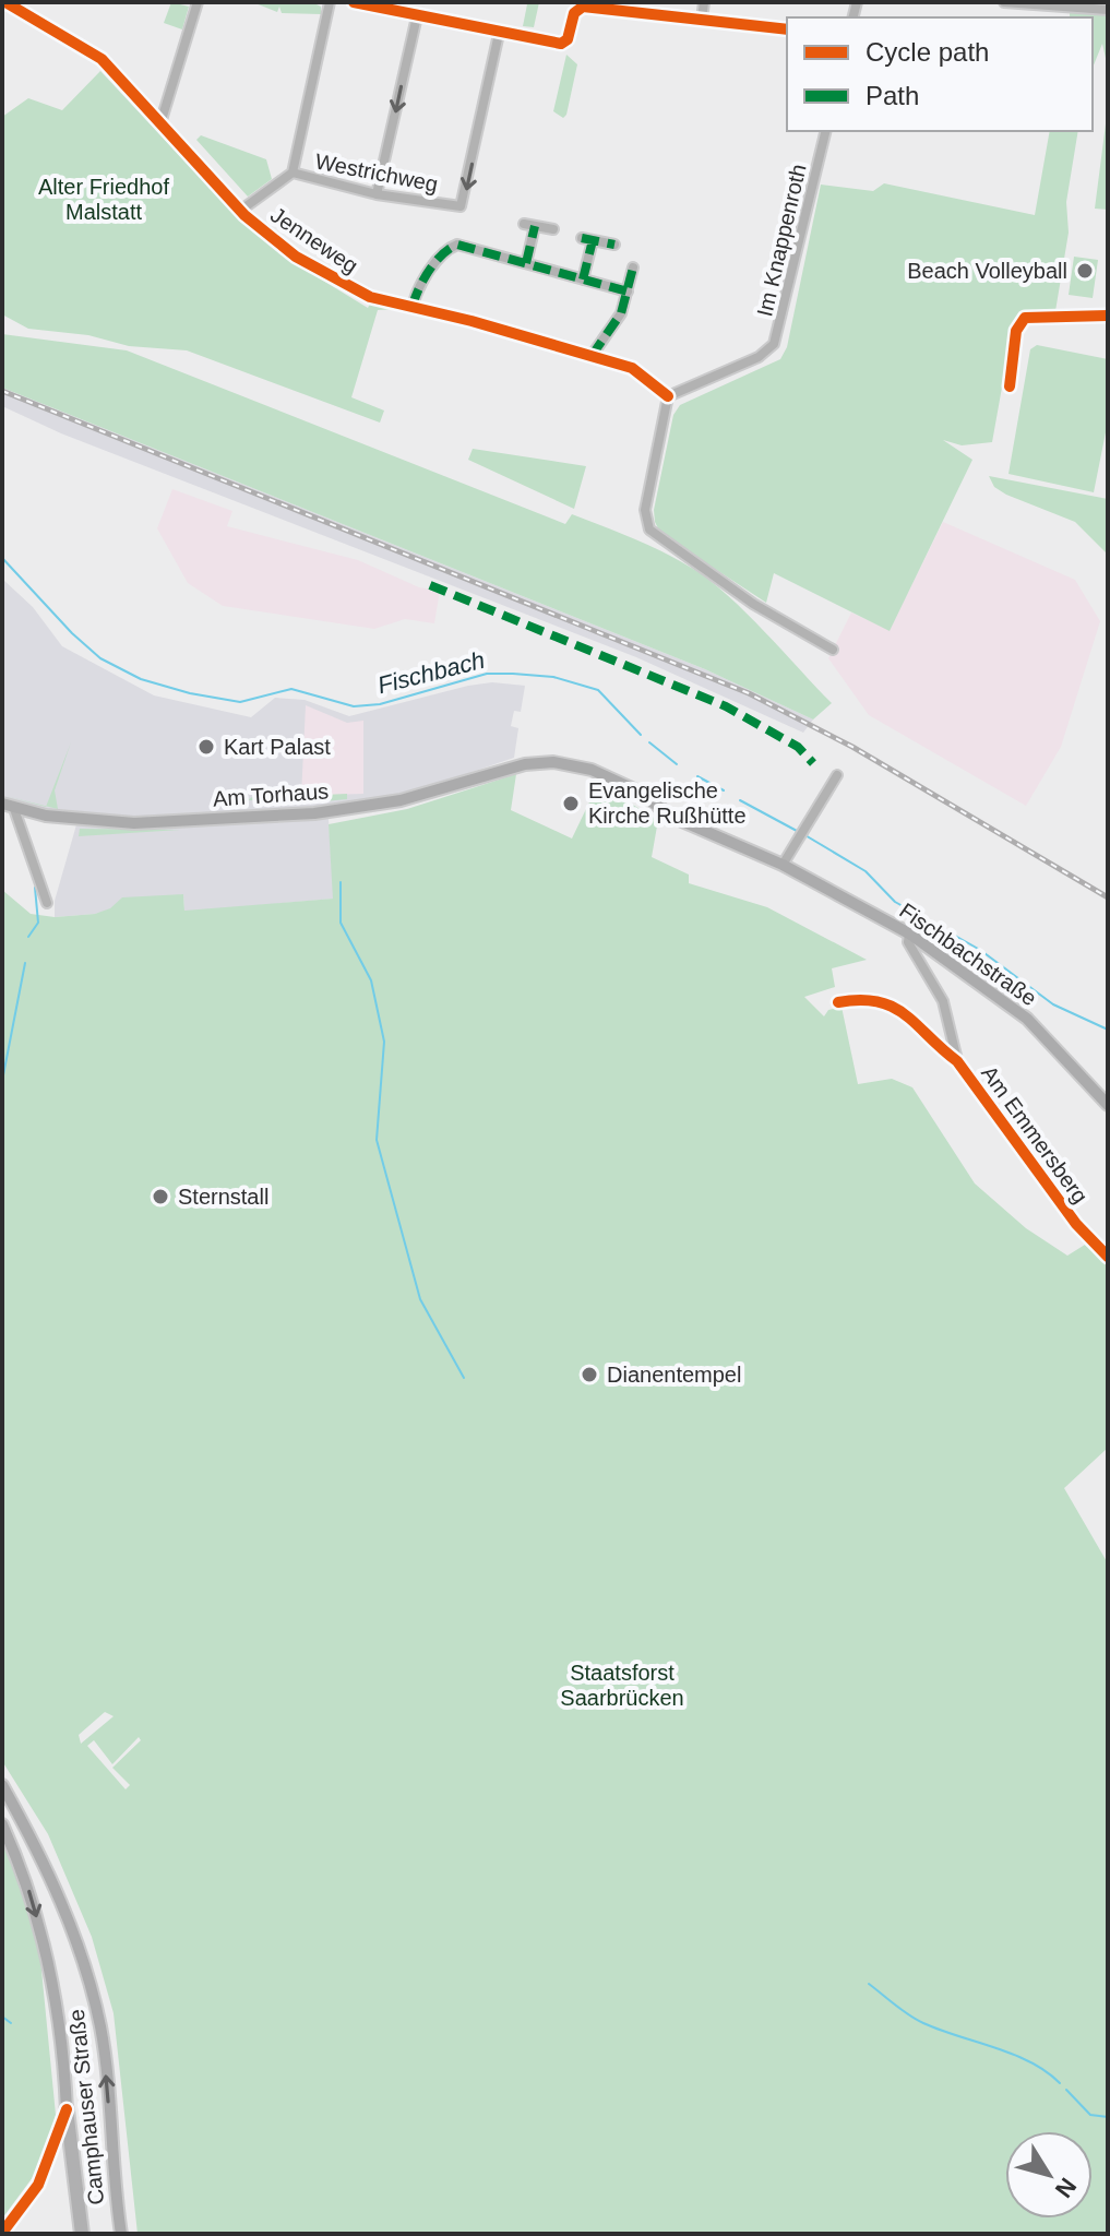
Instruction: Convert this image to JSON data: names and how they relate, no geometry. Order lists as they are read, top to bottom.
{
  "streets": {
    "main road": ["Am Torhaus", "Fischbachstraße", "Camphauser Straße"],
    "street": [
      "Westrichweg",
      "Jenneweg",
      "Im Knappenroth",
      "Am Emmersberg"
    ]
  },
  "crossings": [
    ["Westrichweg", "Jenneweg"],
    ["Jenneweg", "Im Knappenroth"],
    ["Am Torhaus", "Fischbachstraße"],
    ["Fischbachstraße", "Am Emmersberg"]
  ],
  "water": ["Fischbach"],
  "parks": ["Alter Friedhof Malstatt", "Staatsforst Saarbrücken"],
  "places": [
    "Beach Volleyball",
    "Kart Palast",
    "Evangelische Kirche Rußhütte",
    "Sternstall",
    "Dianentempel"
  ],
  "legend": ["Cycle path", "Path"],
  "north": "bottom right"
}
